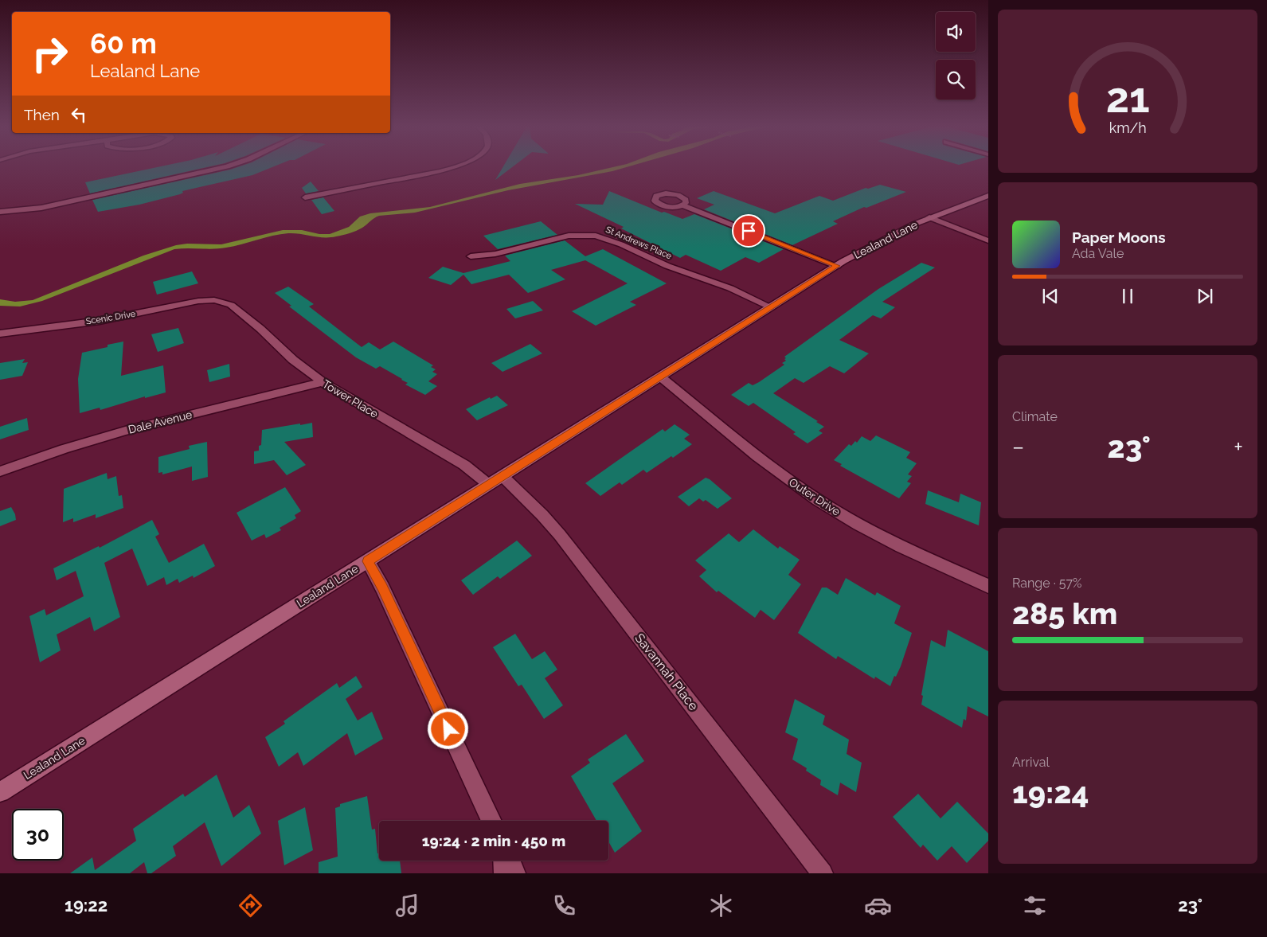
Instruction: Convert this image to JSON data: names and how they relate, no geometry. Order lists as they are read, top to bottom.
{
  "streets": {
    "street": [
      "Lealand Lane",
      "St Andrews Place",
      "Scenic Drive",
      "Tower Place",
      "Dale Avenue",
      "Outer Drive",
      "Savannah Place"
    ]
  },
  "crossings": [
    ["Lealand Lane", "St Andrews Place"],
    ["Lealand Lane", "Tower Place"],
    ["Lealand Lane", "Outer Drive"],
    ["Lealand Lane", "Savannah Place"],
    ["Scenic Drive", "Tower Place"],
    ["Tower Place", "Dale Avenue"],
    ["Tower Place", "Savannah Place"]
  ],
  "page": {
    "turn": ["60 m", "Lealand Lane"],
    "then": "Then",
    "song": ["Paper Moons", "Ada Vale"],
    "tile": [
      "Climate",
      ["Range · 57%", "285 km"],
      ["Arrival", "19:24"]
    ],
    "heat": ["−", "23°", "+"],
    "limit": "30",
    "trip": "19:24 · 2 min · 450 m",
    "tabs": ["19:22", "23°"],
    "gauge": ["21", "km/h"]
  }
}
